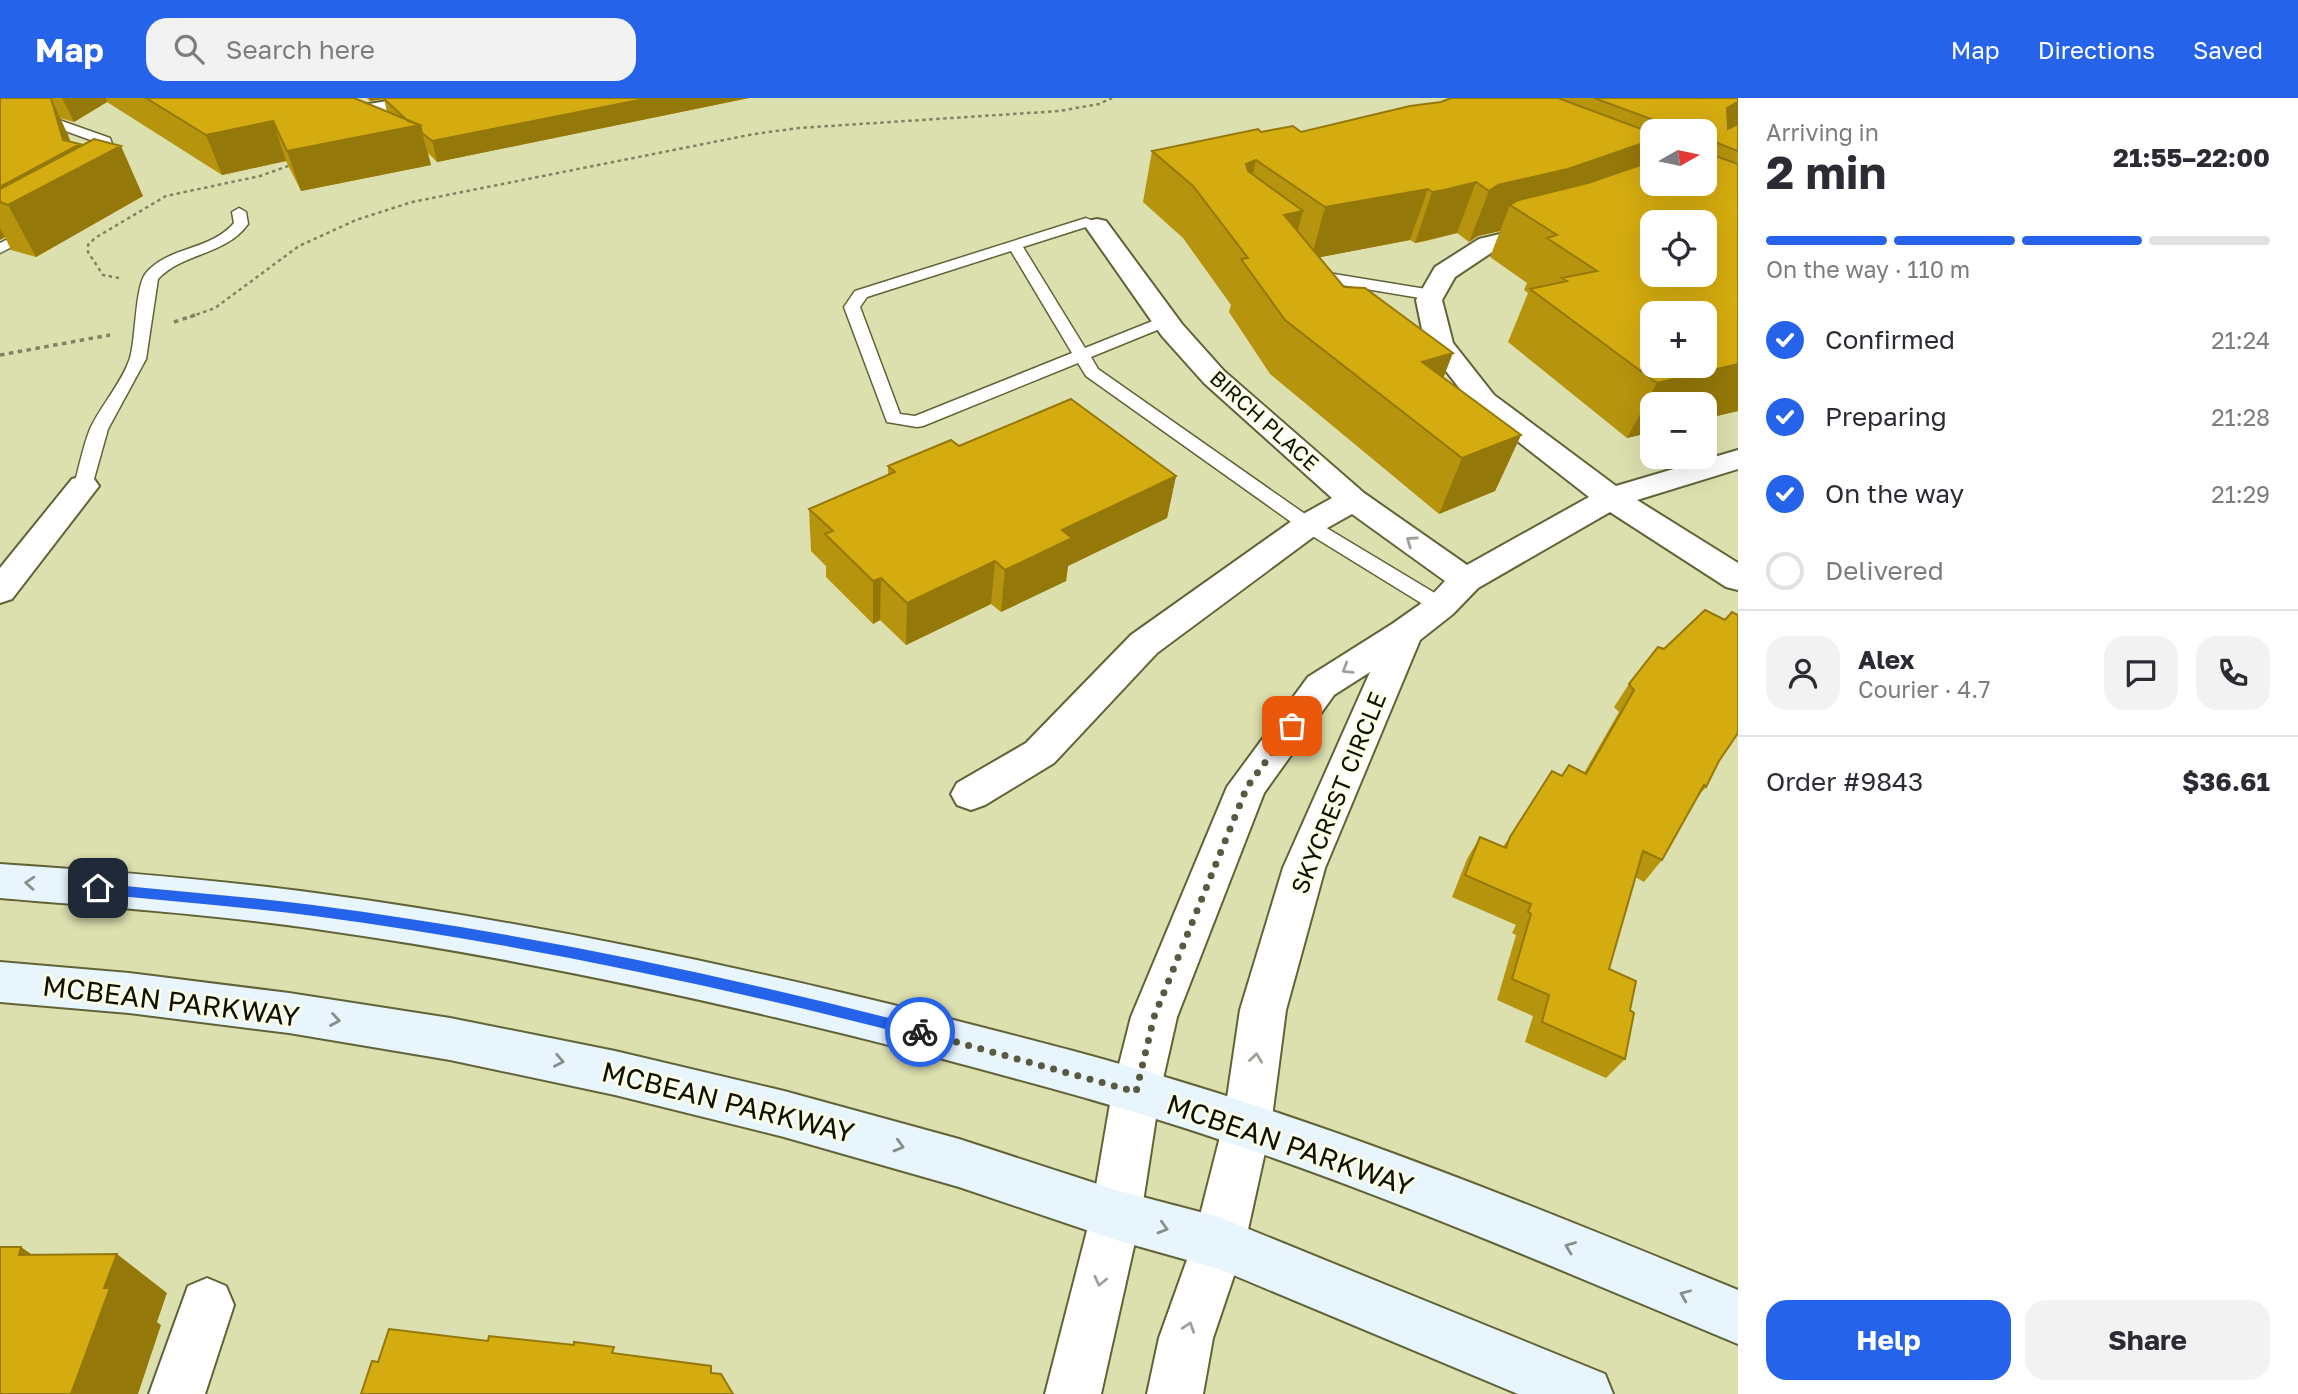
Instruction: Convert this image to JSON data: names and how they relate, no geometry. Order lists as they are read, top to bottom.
{
  "streets": {
    "main road": ["MCBEAN PARKWAY"],
    "street": ["BIRCH PLACE", "SKYCREST CIRCLE"]
  },
  "crossings": [
    ["BIRCH PLACE", "SKYCREST CIRCLE"],
    ["SKYCREST CIRCLE", "MCBEAN PARKWAY"]
  ],
  "north": "right",
  "page": {
    "header": "Map",
    "search": "Search here",
    "nav": ["Map", "Directions", "Saved"],
    "heading": ["2 min", "Arriving in", "21:55–22:00"],
    "panel": [
      "Alex",
      "Courier · 4.7",
      "Order #9843",
      "$36.61"
    ],
    "map_buttons": ["+", "−"],
    "bar": "On the way · 110 m",
    "list": [
      ["Confirmed", "21:24"],
      ["Preparing", "21:28"],
      ["On the way", "21:29"],
      "Delivered"
    ],
    "buttons": ["Help", "Share"]
  }
}
